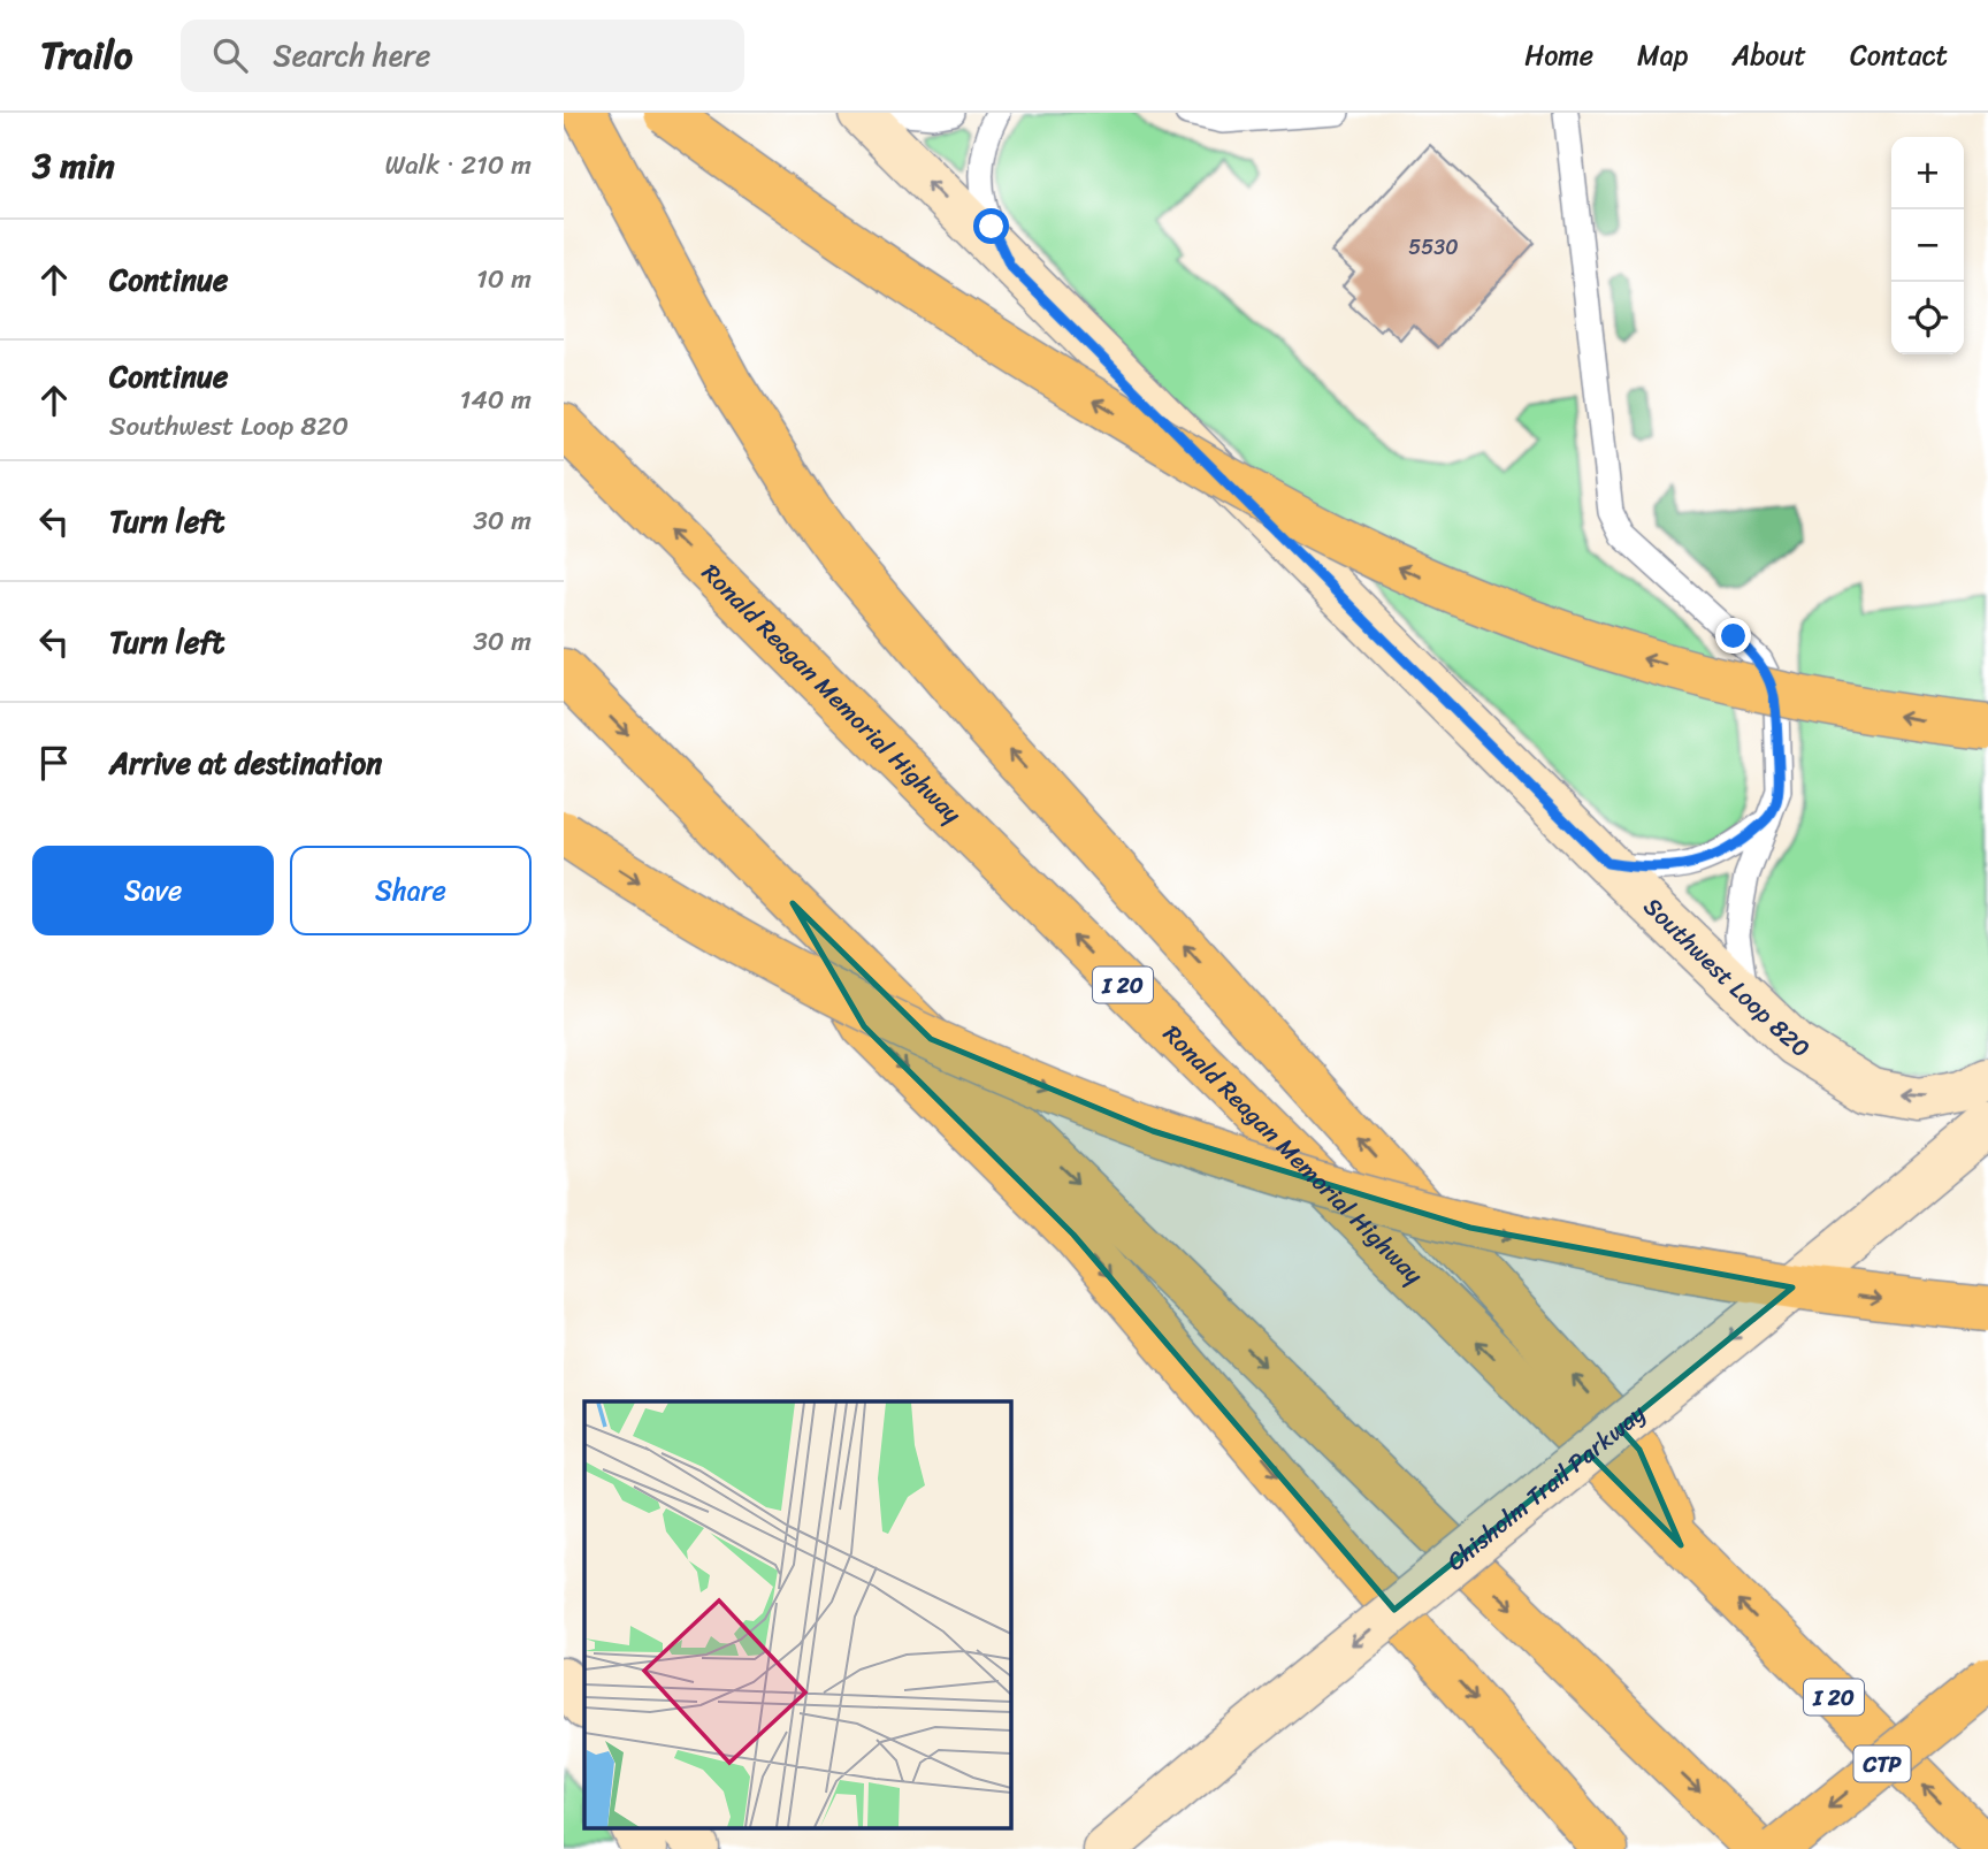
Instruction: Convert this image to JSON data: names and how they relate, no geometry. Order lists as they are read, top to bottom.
{
  "streets": {
    "highway": ["Ronald Reagan Memorial Highway", "I 20", "CTP"],
    "main road": ["Southwest Loop 820", "Chisholm Trail Parkway"]
  },
  "one_way": ["Chisholm Trail Parkway"],
  "house_numbers": ["5530"],
  "page": {
    "header": "Trailo",
    "search": "Search here",
    "nav": [
      "Home",
      "Map",
      "About",
      "Contact"
    ],
    "heading": ["3 min", "Walk · 210 m"],
    "map_buttons": ["+", "−"],
    "list": [
      ["Continue", "10 m"],
      ["Continue", "Southwest Loop 820", "140 m"],
      ["Turn left", "30 m"],
      ["Turn left", "30 m"],
      "Arrive at destination"
    ],
    "buttons": ["Save", "Share"]
  }
}
